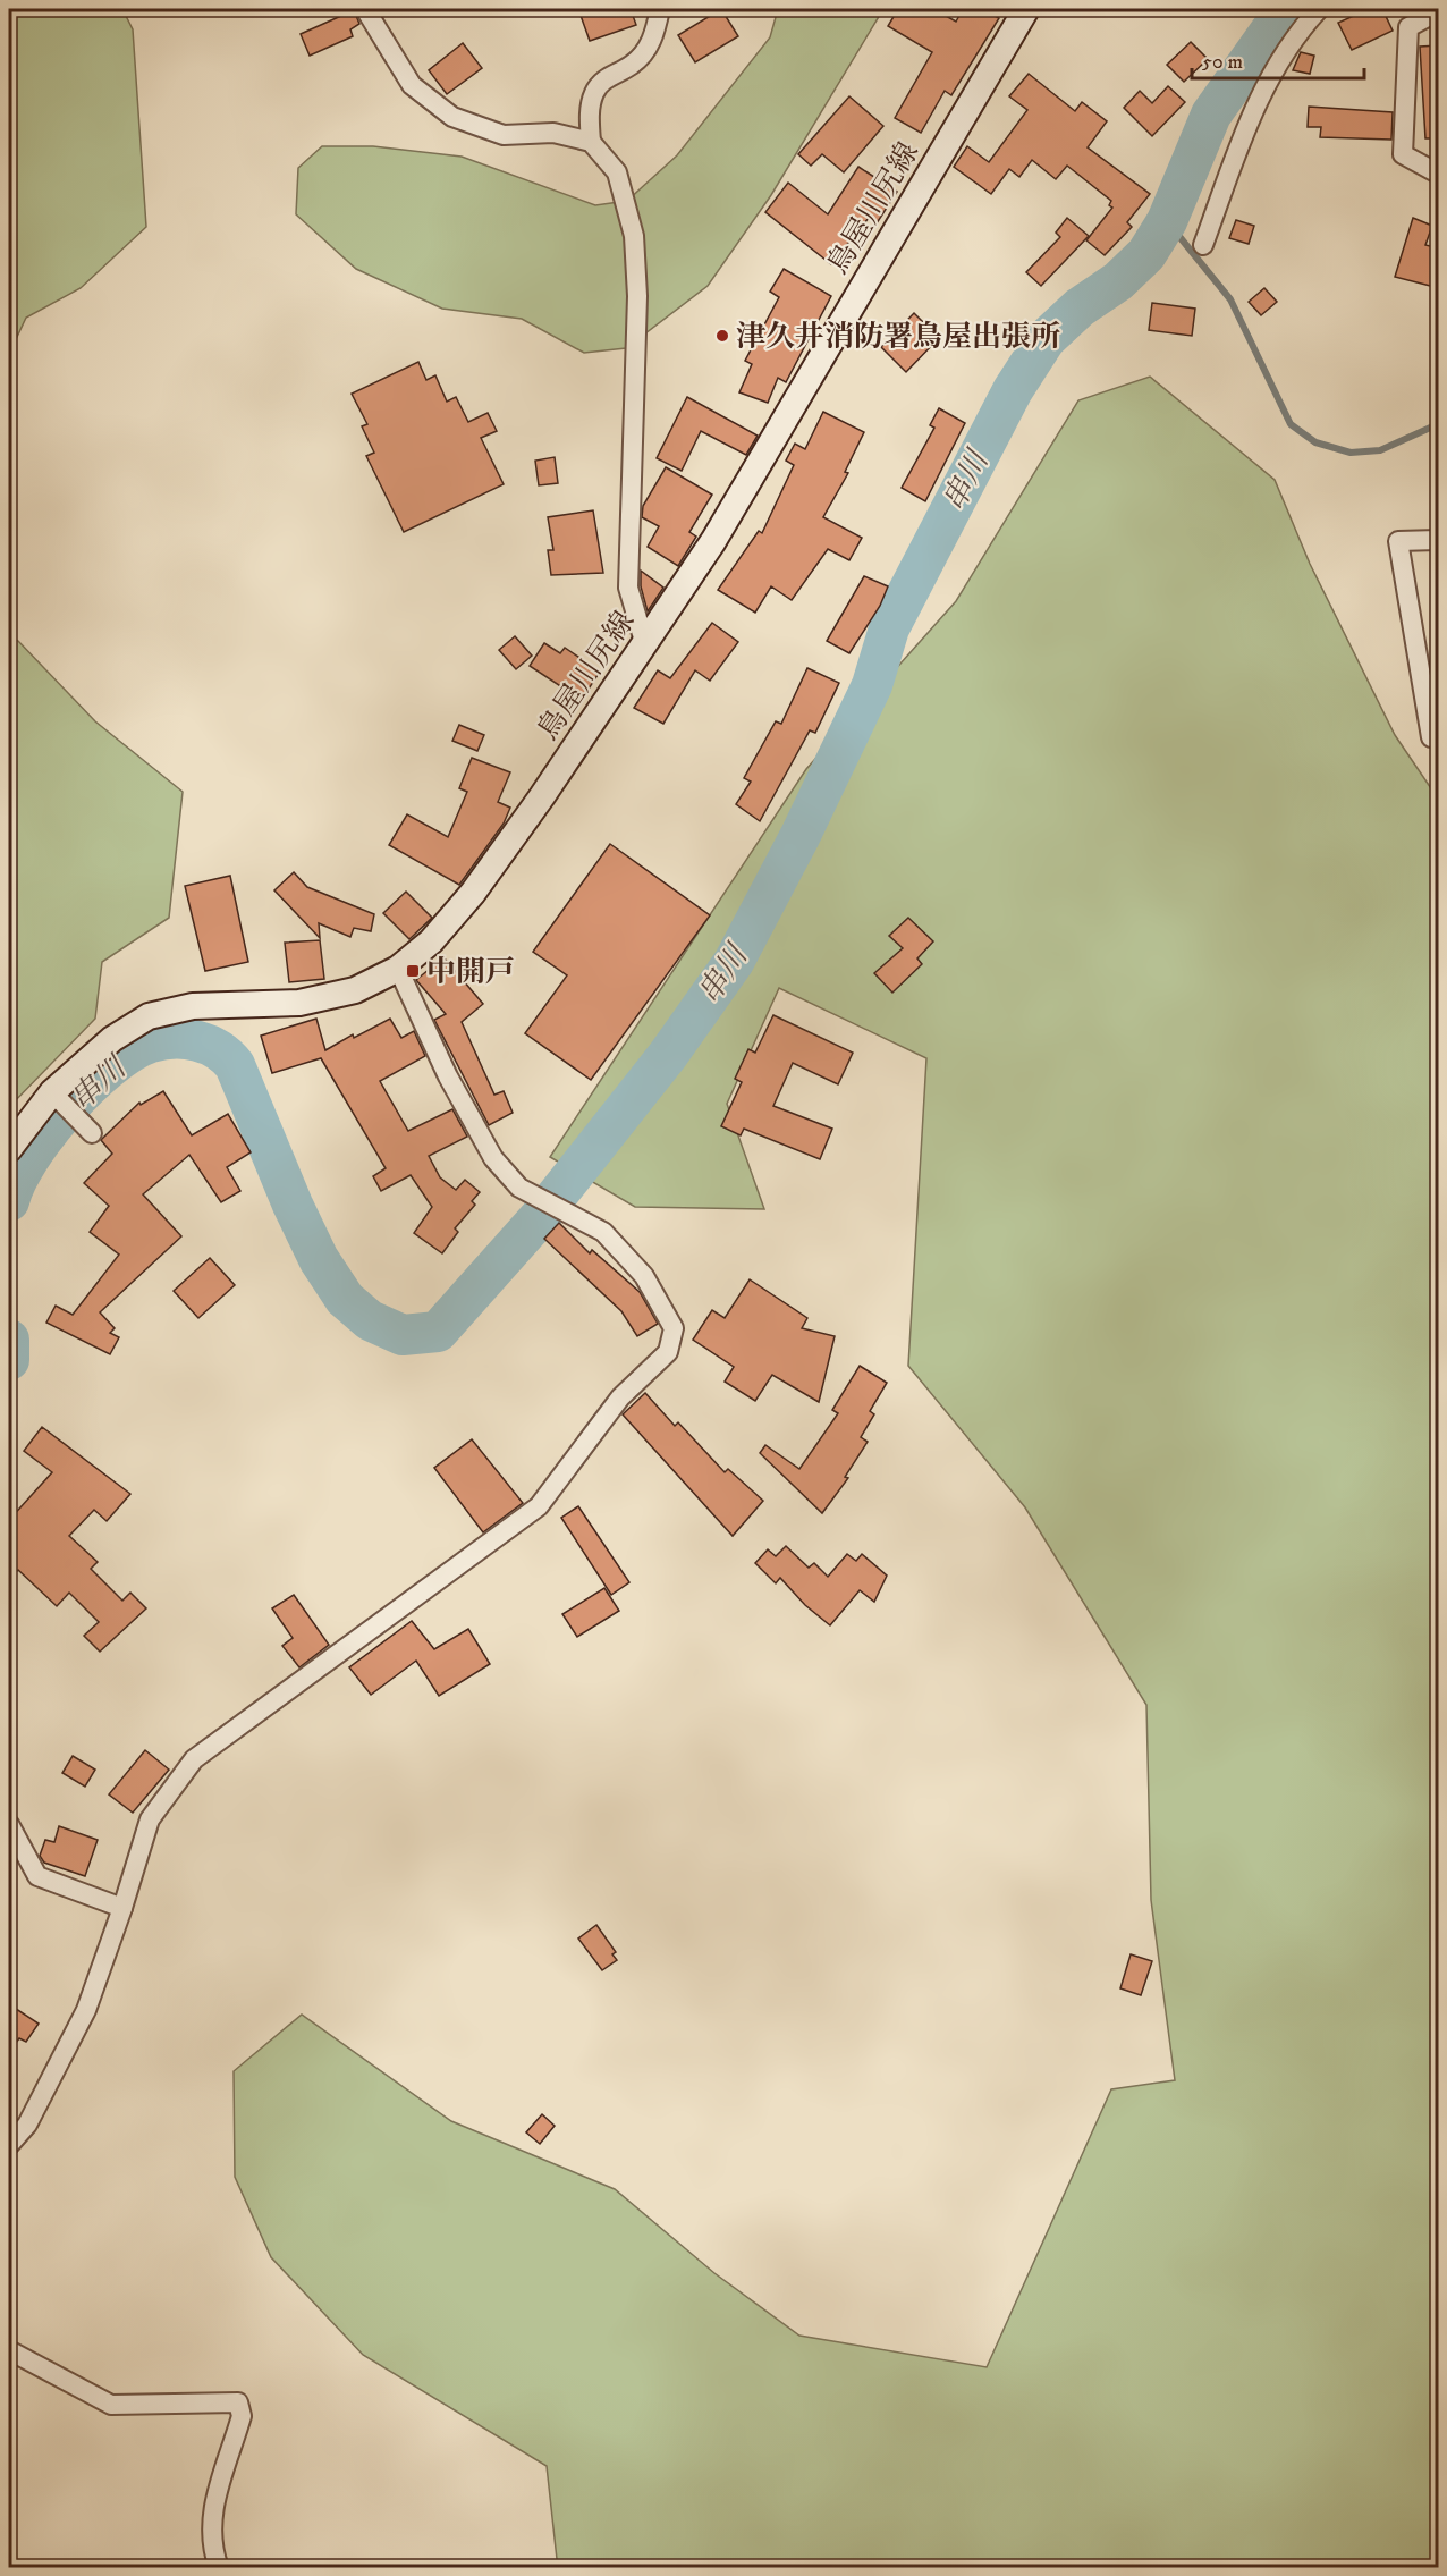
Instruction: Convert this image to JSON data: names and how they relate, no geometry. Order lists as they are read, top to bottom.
{
  "streets": {
    "main road": ["鳥屋川尻線"]
  },
  "water": ["串川"],
  "places": {
    "other": ["津久井消防署鳥屋出張所"],
    "transit": ["中開戸"]
  },
  "scale_bar": "50 m"
}
